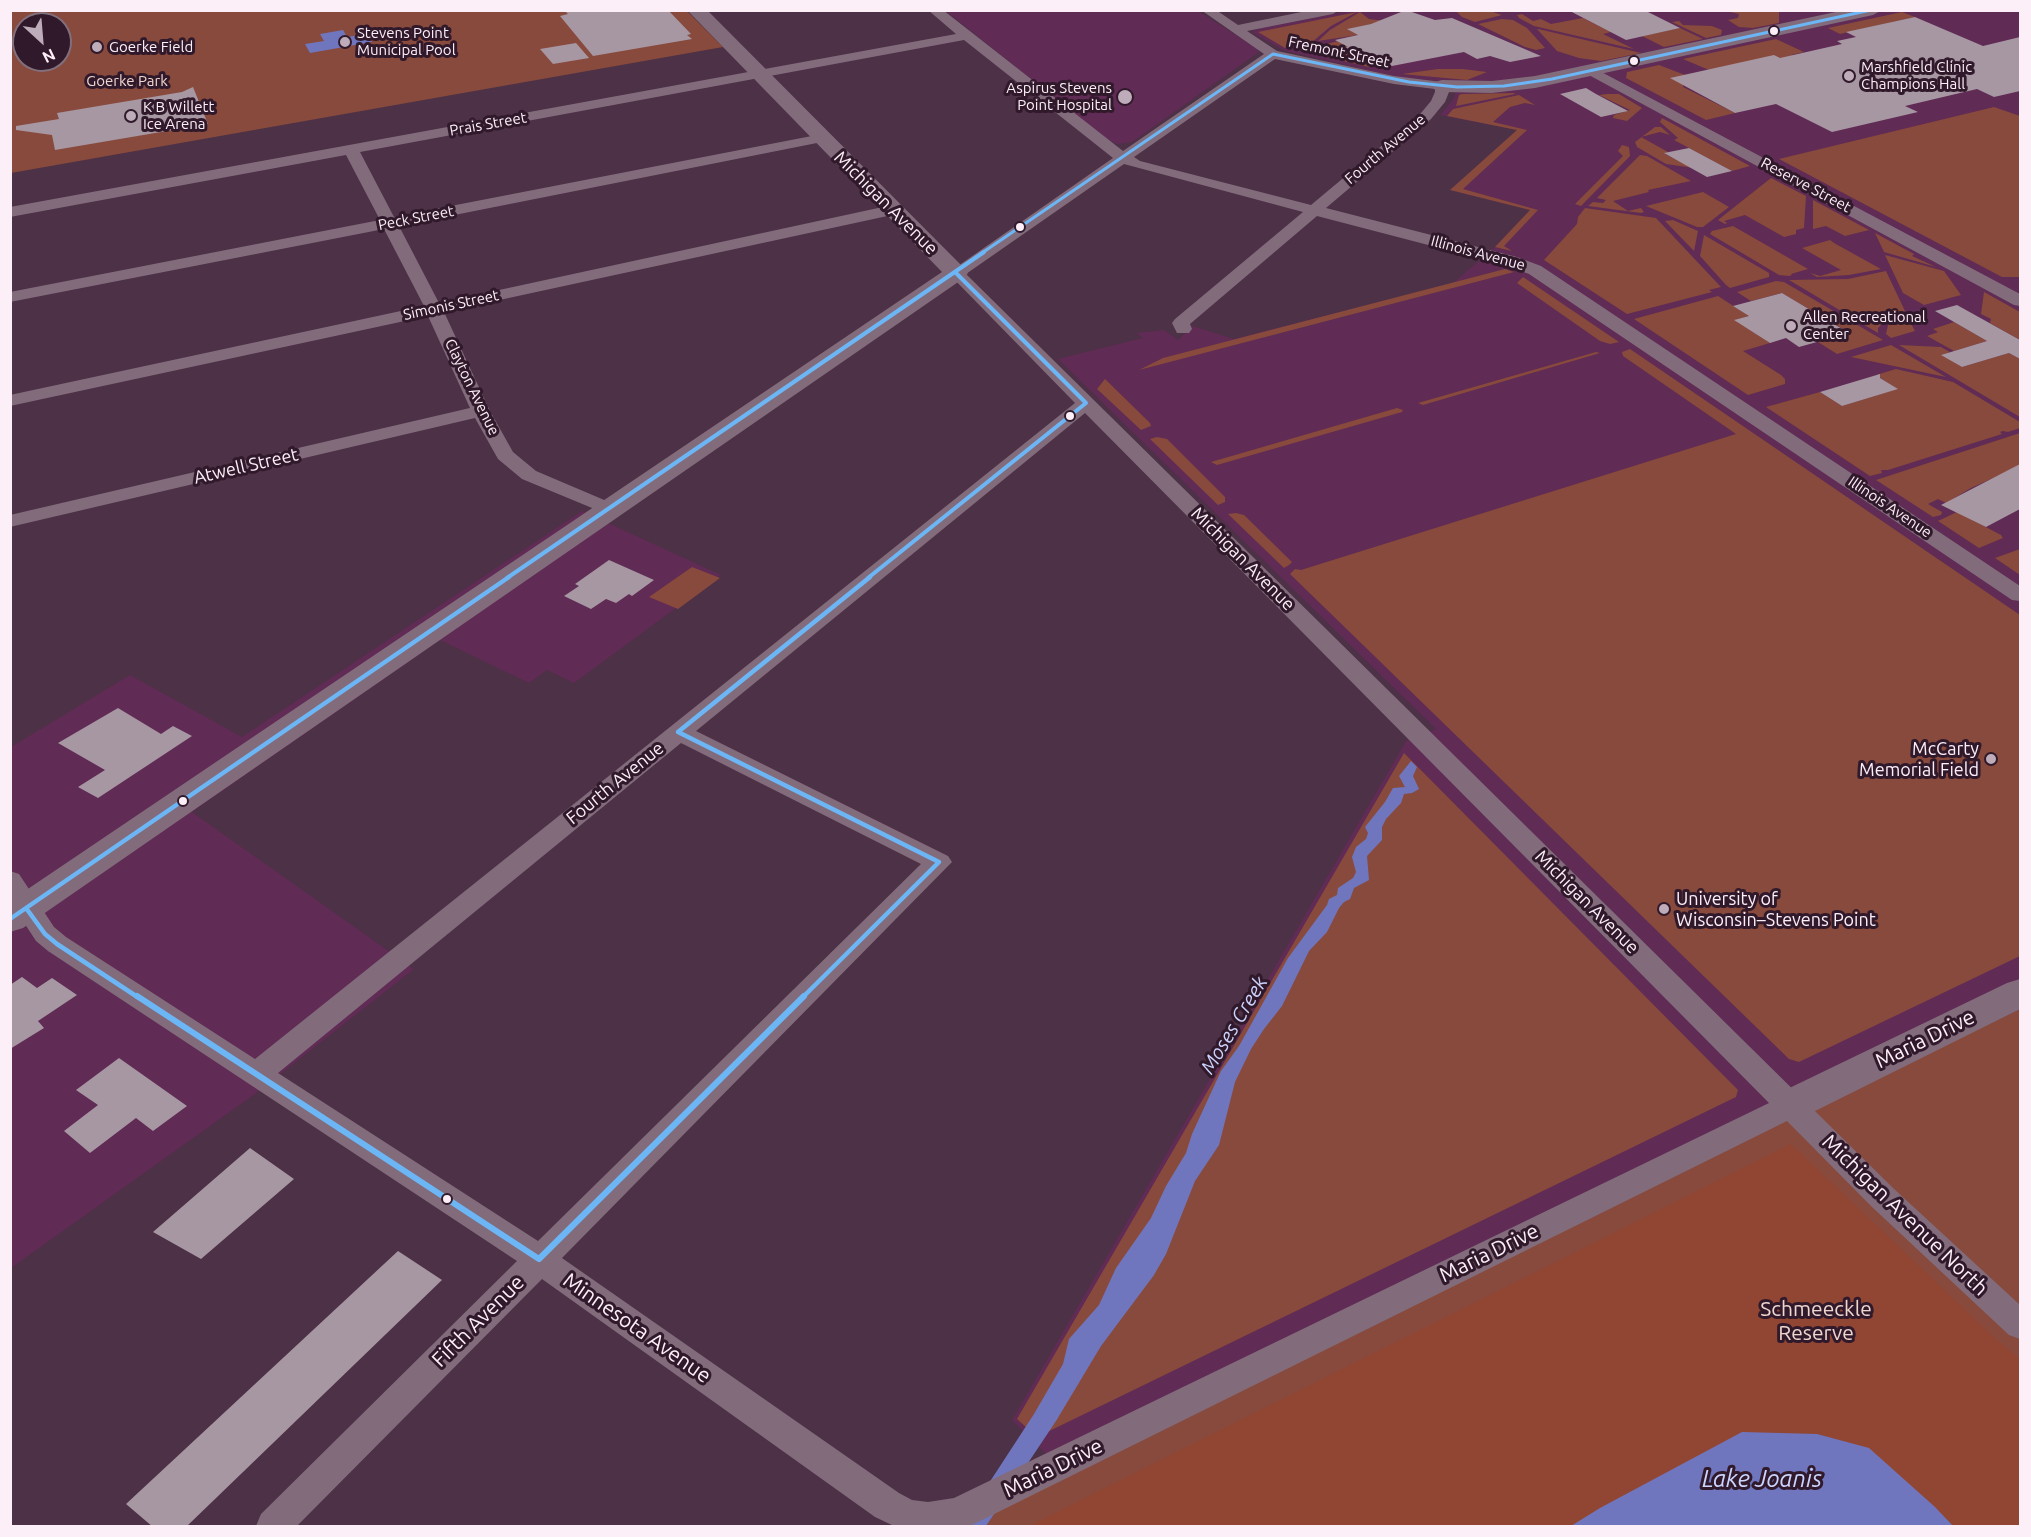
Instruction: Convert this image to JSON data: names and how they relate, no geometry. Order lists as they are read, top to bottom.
{
  "streets": {
    "street": [
      "Fremont Street",
      "Prais Street",
      "Fourth Avenue",
      "Reserve Street",
      "Michigan Avenue",
      "Peck Street",
      "Illinois Avenue",
      "Simonis Street",
      "Clayton Avenue",
      "Atwell Street",
      "Maria Drive",
      "Michigan Avenue North",
      "Fifth Avenue",
      "Minnesota Avenue"
    ]
  },
  "crossings": [
    ["Fremont Street", "Fourth Avenue"],
    ["Prais Street", "Michigan Avenue"],
    ["Prais Street", "Illinois Avenue"],
    ["Prais Street", "Clayton Avenue"],
    ["Fourth Avenue", "Michigan Avenue"],
    ["Fourth Avenue", "Illinois Avenue"],
    ["Fourth Avenue", "Fifth Avenue"],
    ["Fourth Avenue", "Minnesota Avenue"],
    ["Michigan Avenue", "Peck Street"],
    ["Michigan Avenue", "Simonis Street"],
    ["Michigan Avenue", "Maria Drive"],
    ["Michigan Avenue", "Michigan Avenue North"],
    ["Peck Street", "Clayton Avenue"],
    ["Simonis Street", "Clayton Avenue"],
    ["Clayton Avenue", "Atwell Street"],
    ["Maria Drive", "Michigan Avenue North"],
    ["Maria Drive", "Minnesota Avenue"],
    ["Fifth Avenue", "Minnesota Avenue"]
  ],
  "water": ["Moses Creek", "Lake Joanis"],
  "parks": ["Goerke Park", "Schmeeckle Reserve"],
  "places": [
    "Stevens Point Municipal Pool",
    "Goerke Field",
    "Marshfield Clinic Champions Hall",
    "Aspirus Stevens Point Hospital",
    "K B Willett Ice Arena",
    "Allen Recreational Center",
    "McCarty Memorial Field",
    "University of Wisconsin–Stevens Point"
  ],
  "north": "bottom right"
}
